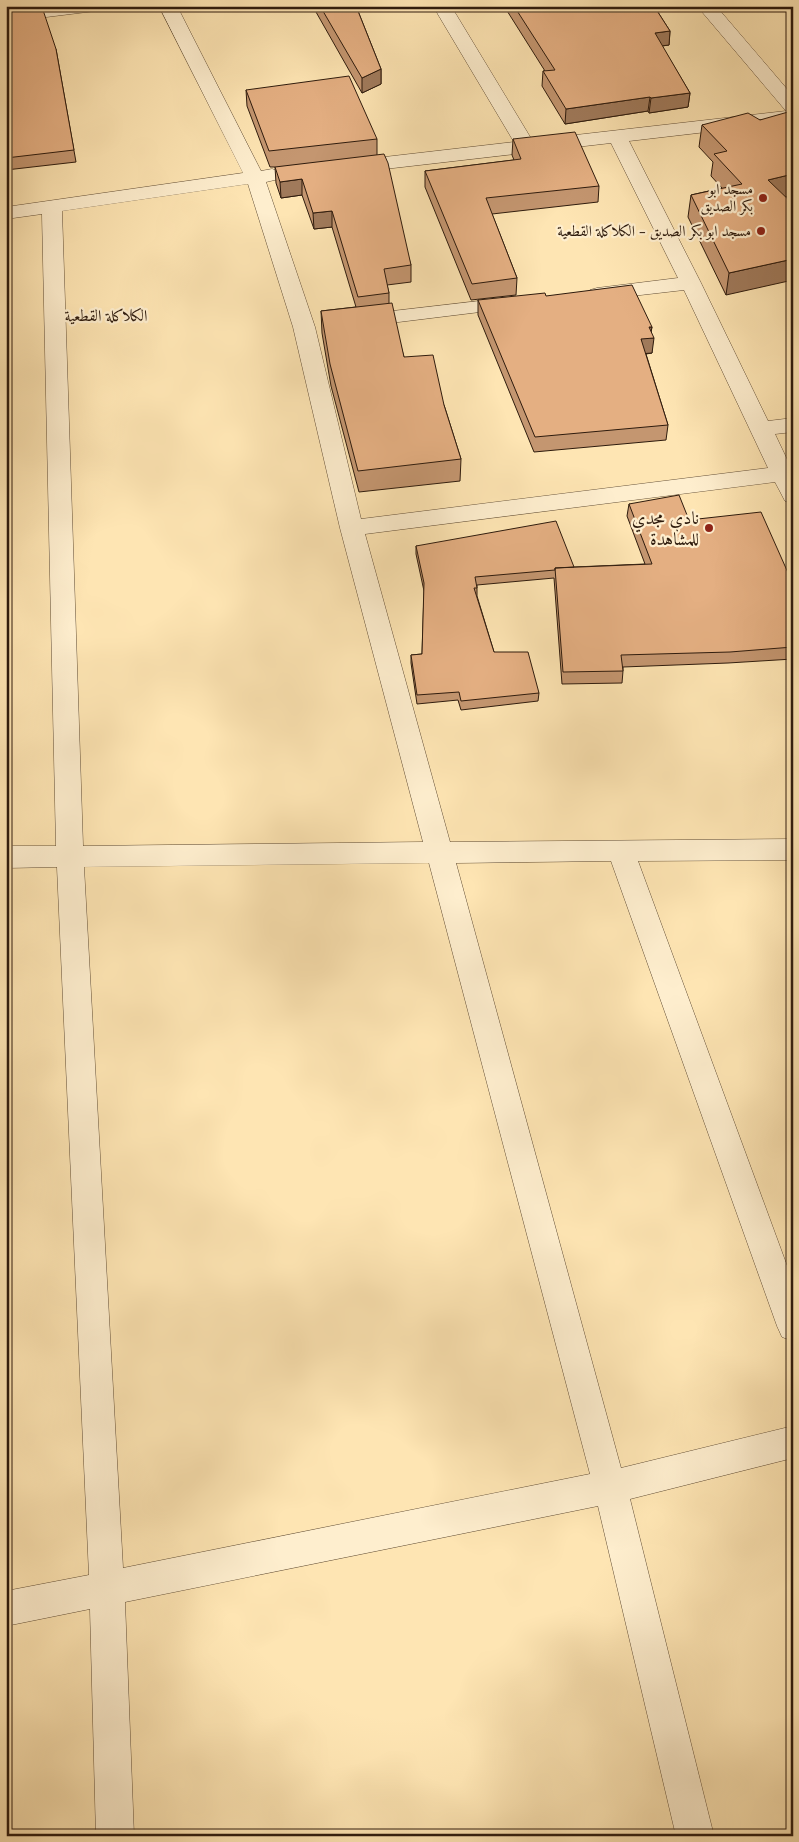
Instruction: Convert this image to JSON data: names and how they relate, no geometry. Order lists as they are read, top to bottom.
{
  "districts": ["الكلاكلة القطعية"],
  "places": ["مسجد ابو بكر الصديق", "مسجد ابو بكر الصديق - الكلاكلة القطعية", "نادي مجدي للمشاهدة"]
}
